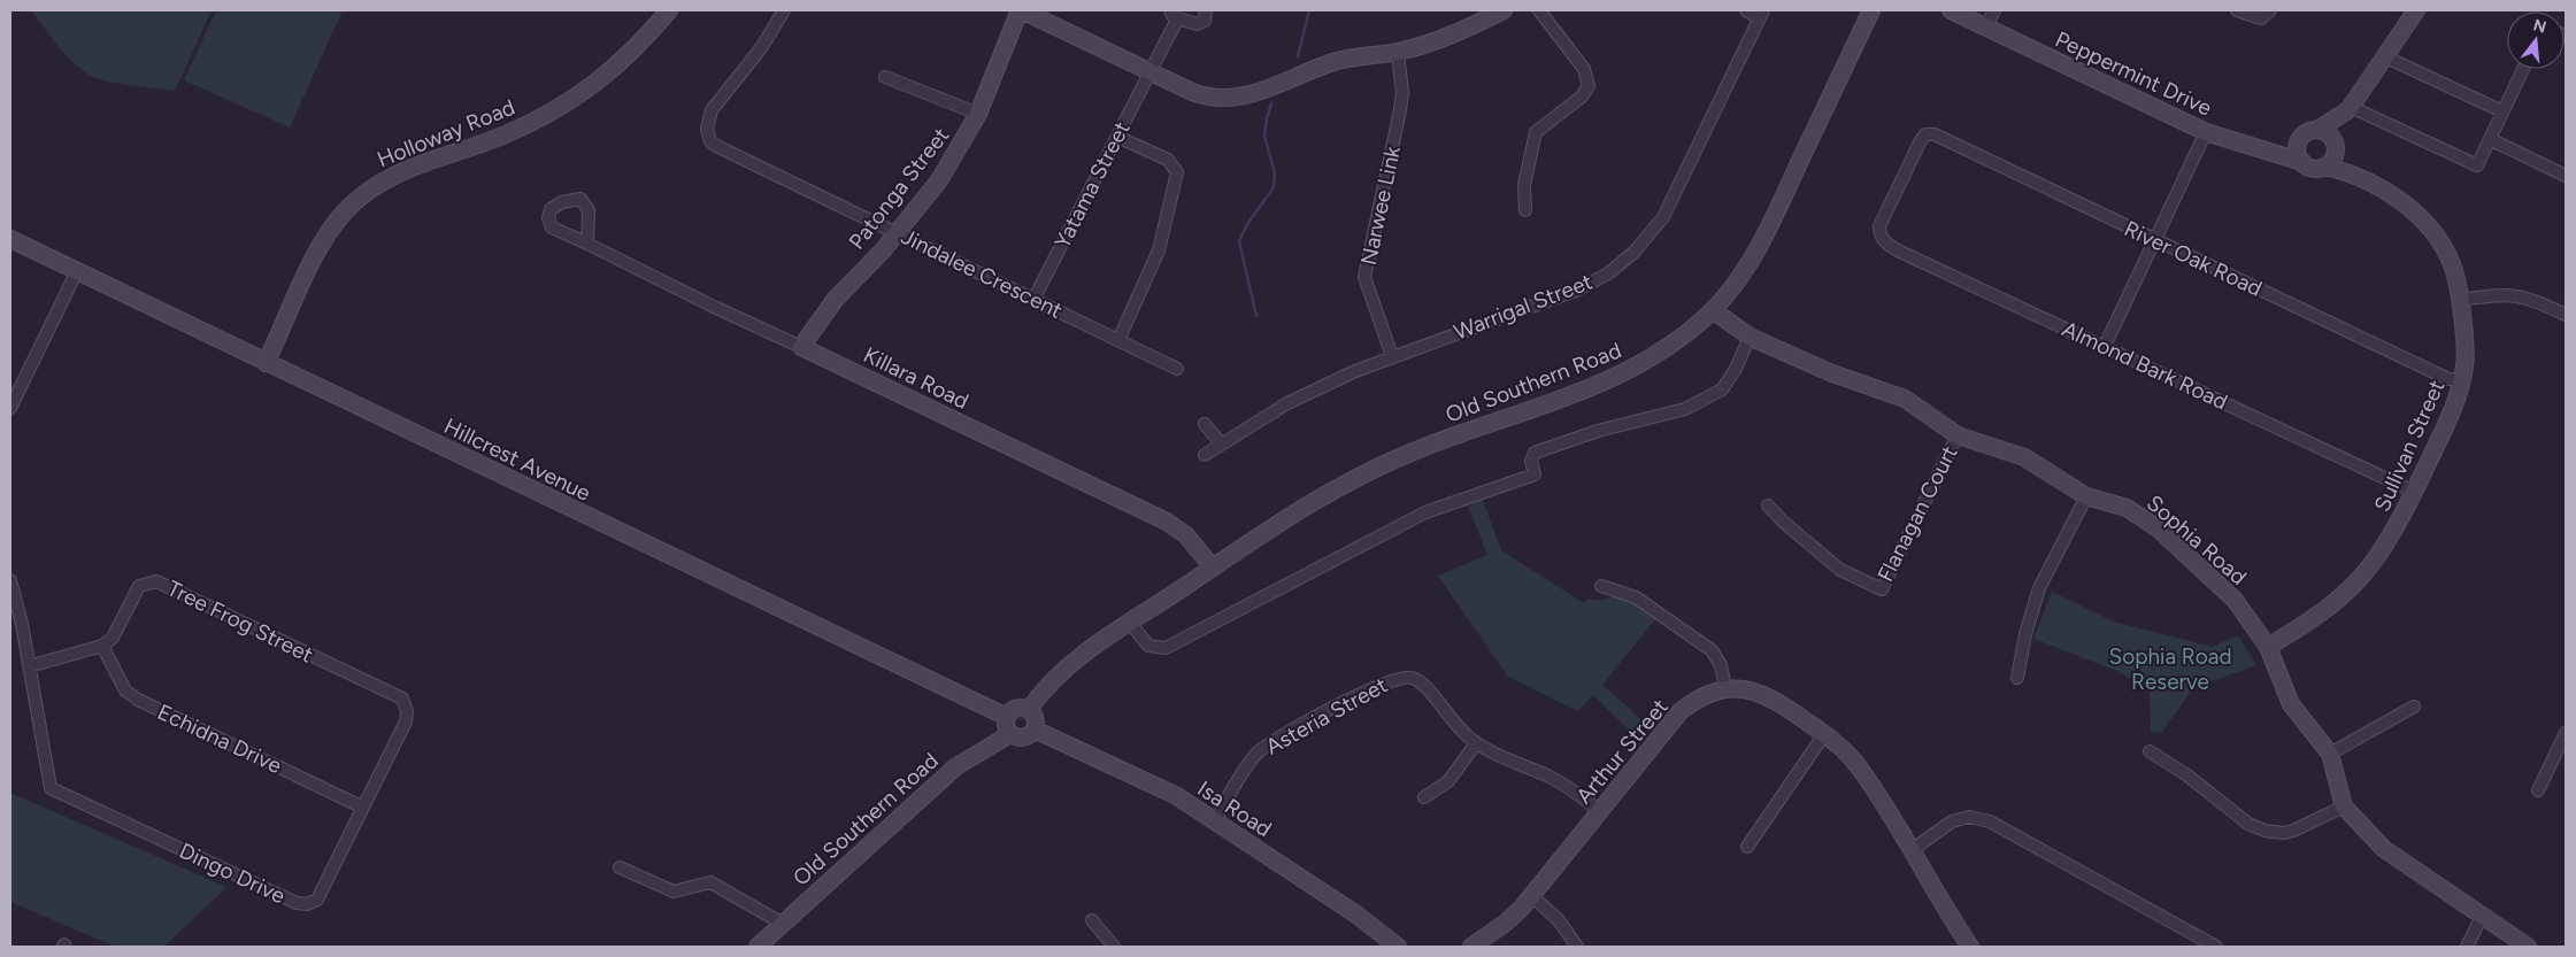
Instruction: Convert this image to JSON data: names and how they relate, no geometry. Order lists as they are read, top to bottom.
{
  "streets": {
    "street": [
      "Peppermint Drive",
      "Holloway Road",
      "Yatama Street",
      "Patonga Street",
      "Narwee Link",
      "River Oak Road",
      "Jindalee Crescent",
      "Warrigal Street",
      "Almond Bark Road",
      "Killara Road",
      "Old Southern Road",
      "Sullivan Street",
      "Hillcrest Avenue",
      "Flanagan Court",
      "Sophia Road",
      "Tree Frog Street",
      "Asteria Street",
      "Echidna Drive",
      "Arthur Street",
      "Isa Road",
      "Dingo Drive"
    ]
  },
  "crossings": [
    ["Peppermint Drive", "Sullivan Street"],
    ["Holloway Road", "Hillcrest Avenue"],
    ["Yatama Street", "Jindalee Crescent"],
    ["Patonga Street", "Jindalee Crescent"],
    ["Patonga Street", "Killara Road"],
    ["Narwee Link", "Warrigal Street"],
    ["River Oak Road", "Almond Bark Road"],
    ["River Oak Road", "Sullivan Street"],
    ["Almond Bark Road", "Sullivan Street"],
    ["Killara Road", "Old Southern Road"],
    ["Old Southern Road", "Hillcrest Avenue"],
    ["Old Southern Road", "Sophia Road"],
    ["Old Southern Road", "Isa Road"],
    ["Sullivan Street", "Sophia Road"],
    ["Hillcrest Avenue", "Isa Road"],
    ["Flanagan Court", "Sophia Road"],
    ["Tree Frog Street", "Echidna Drive"],
    ["Tree Frog Street", "Dingo Drive"],
    ["Asteria Street", "Arthur Street"],
    ["Asteria Street", "Isa Road"],
    ["Echidna Drive", "Dingo Drive"]
  ],
  "parks": ["Sophia Road Reserve"],
  "north": "top"
}
